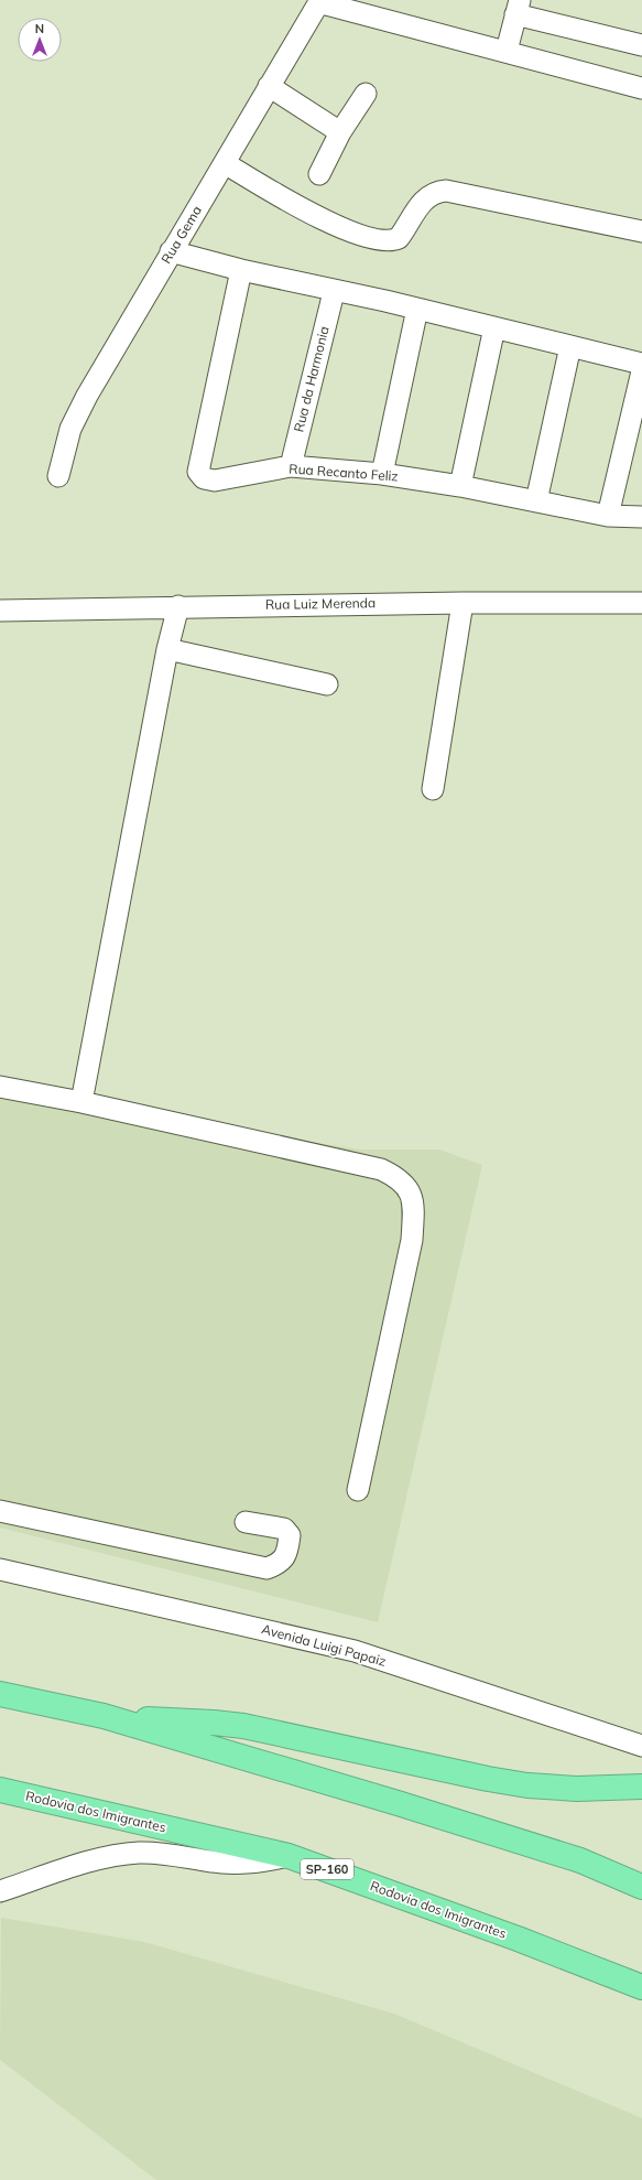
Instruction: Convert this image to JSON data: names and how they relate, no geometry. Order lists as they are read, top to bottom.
{
  "streets": {
    "highway": ["Rodovia dos Imigrantes", "SP-160"],
    "street": [
      "Rua Gema",
      "Rua da Harmonia",
      "Rua Recanto Feliz",
      "Rua Luiz Merenda",
      "Avenida Luigi Papaiz"
    ]
  },
  "crossings": [
    ["Rua da Harmonia", "Rua Recanto Feliz"]
  ],
  "north": "top"
}
